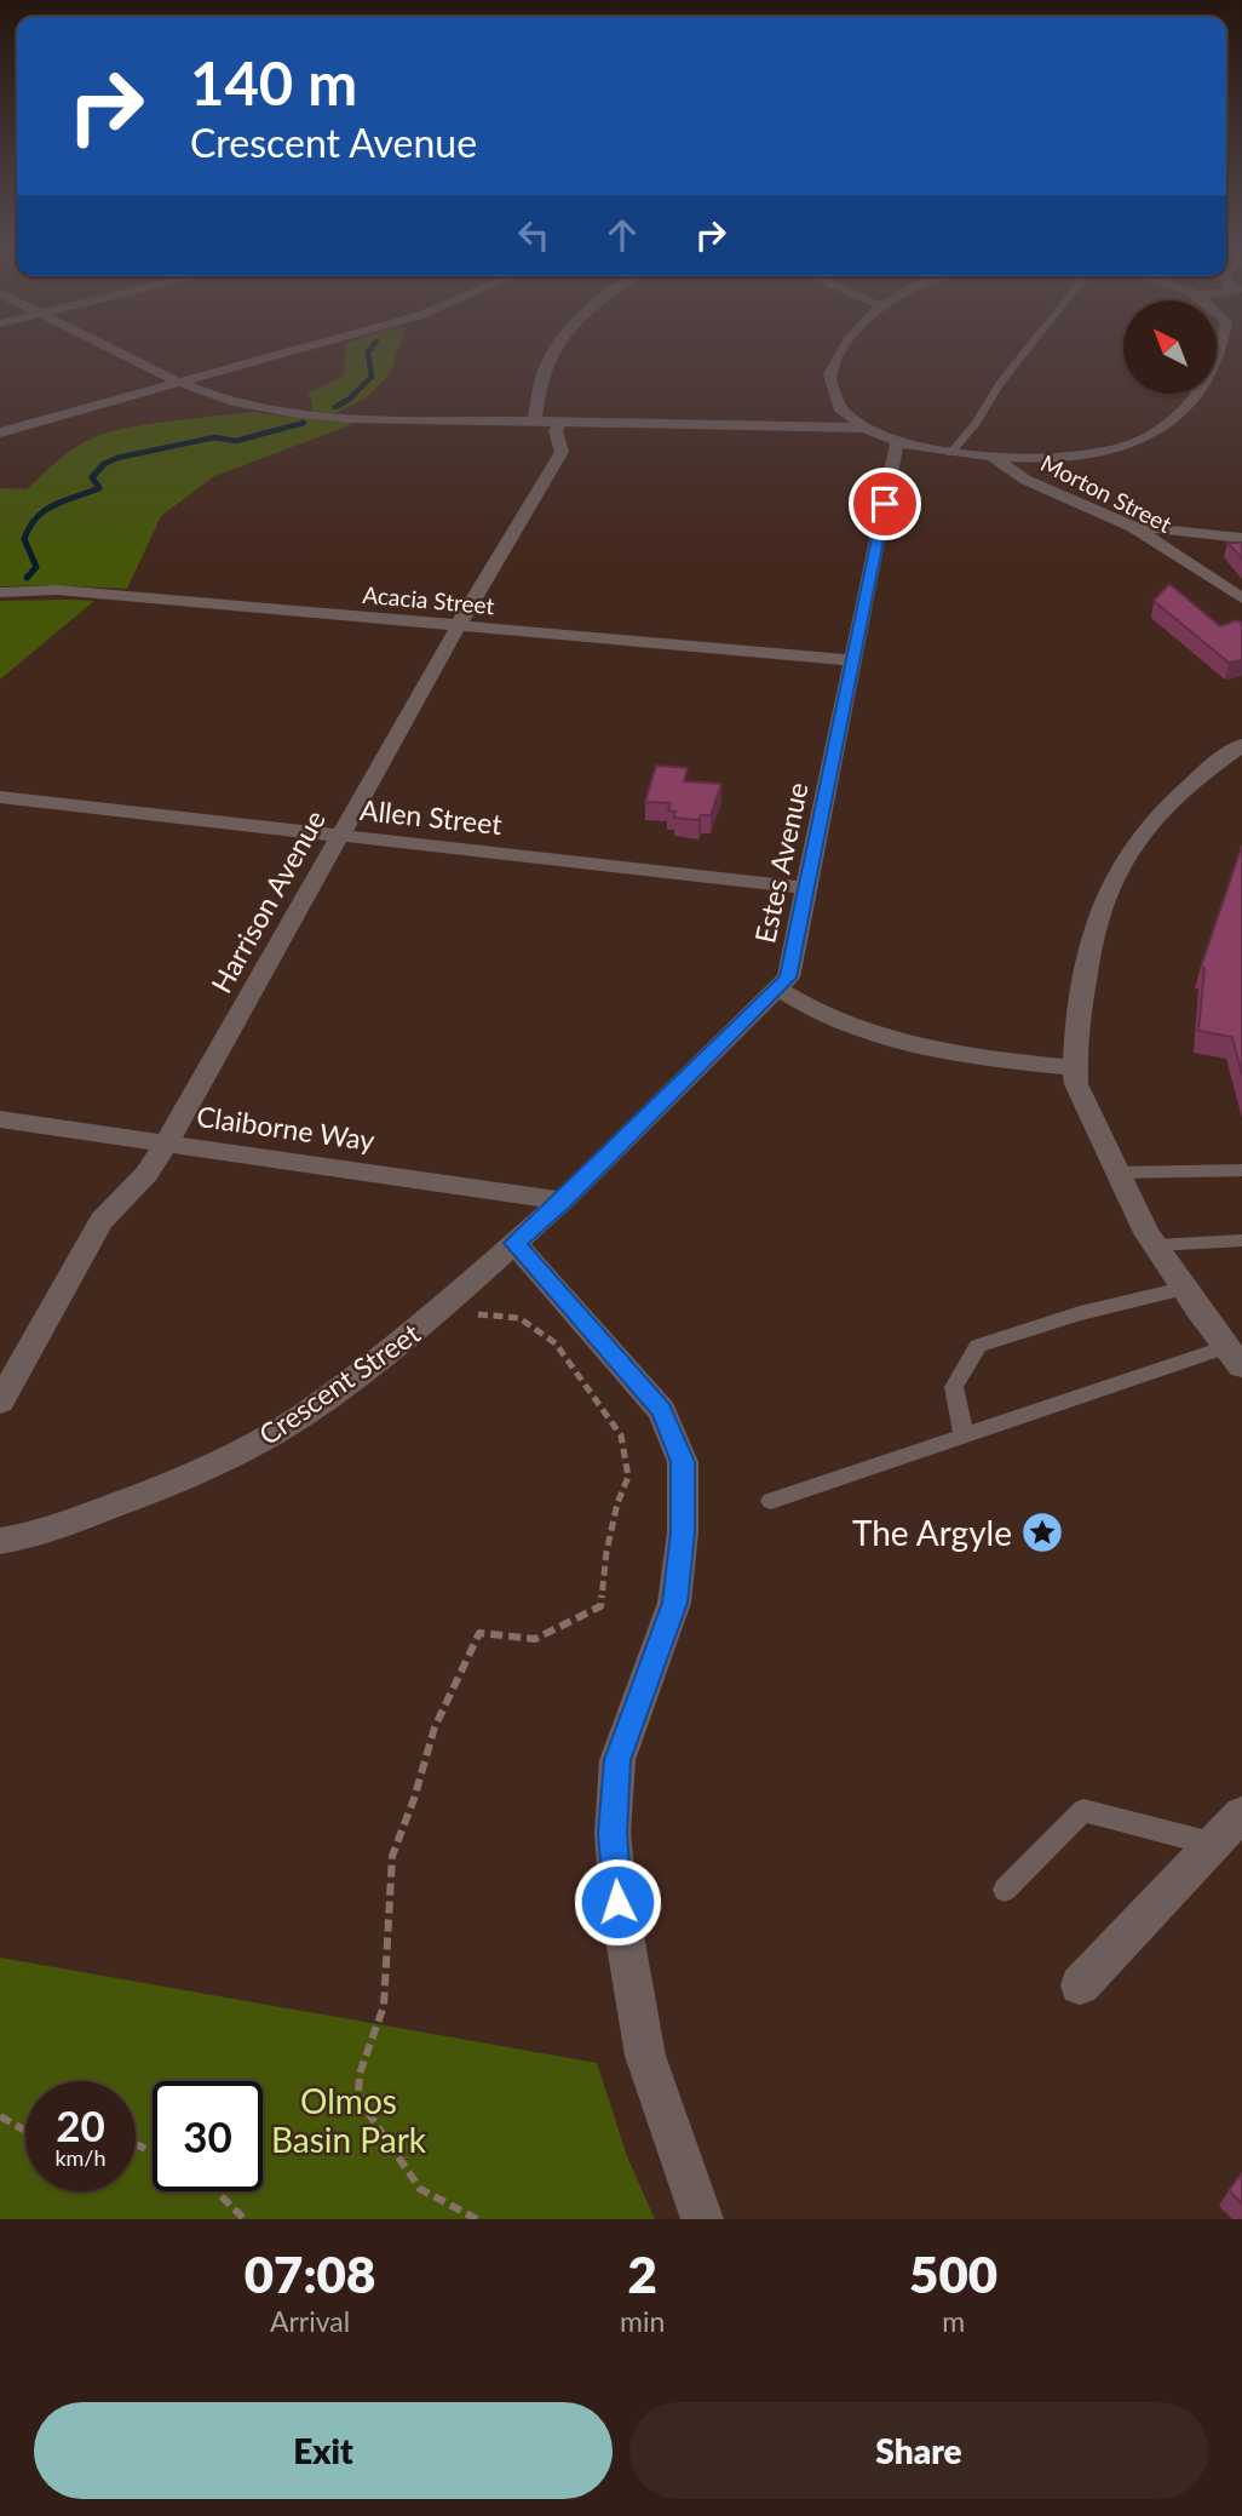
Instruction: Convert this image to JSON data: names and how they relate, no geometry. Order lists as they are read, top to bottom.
{
  "streets": {
    "street": [
      "Morton Street",
      "Acacia Street",
      "Allen Street",
      "Estes Avenue",
      "Harrison Avenue",
      "Claiborne Way",
      "Crescent Street"
    ]
  },
  "crossings": [
    ["Acacia Street", "Estes Avenue"],
    ["Acacia Street", "Harrison Avenue"],
    ["Allen Street", "Estes Avenue"],
    ["Allen Street", "Harrison Avenue"],
    ["Harrison Avenue", "Claiborne Way"],
    ["Claiborne Way", "Crescent Street"]
  ],
  "parks": ["Olmos Basin Park"],
  "places": {
    "place": ["The Argyle"]
  },
  "north": "top left",
  "page": {
    "turn": ["140 m", "Crescent Avenue"],
    "speed": "20 km/h",
    "limit": "30",
    "eta": [
      "07:08",
      "Arrival",
      "2",
      "min",
      "500",
      "m"
    ],
    "buttons": ["Exit", "Share"]
  }
}
